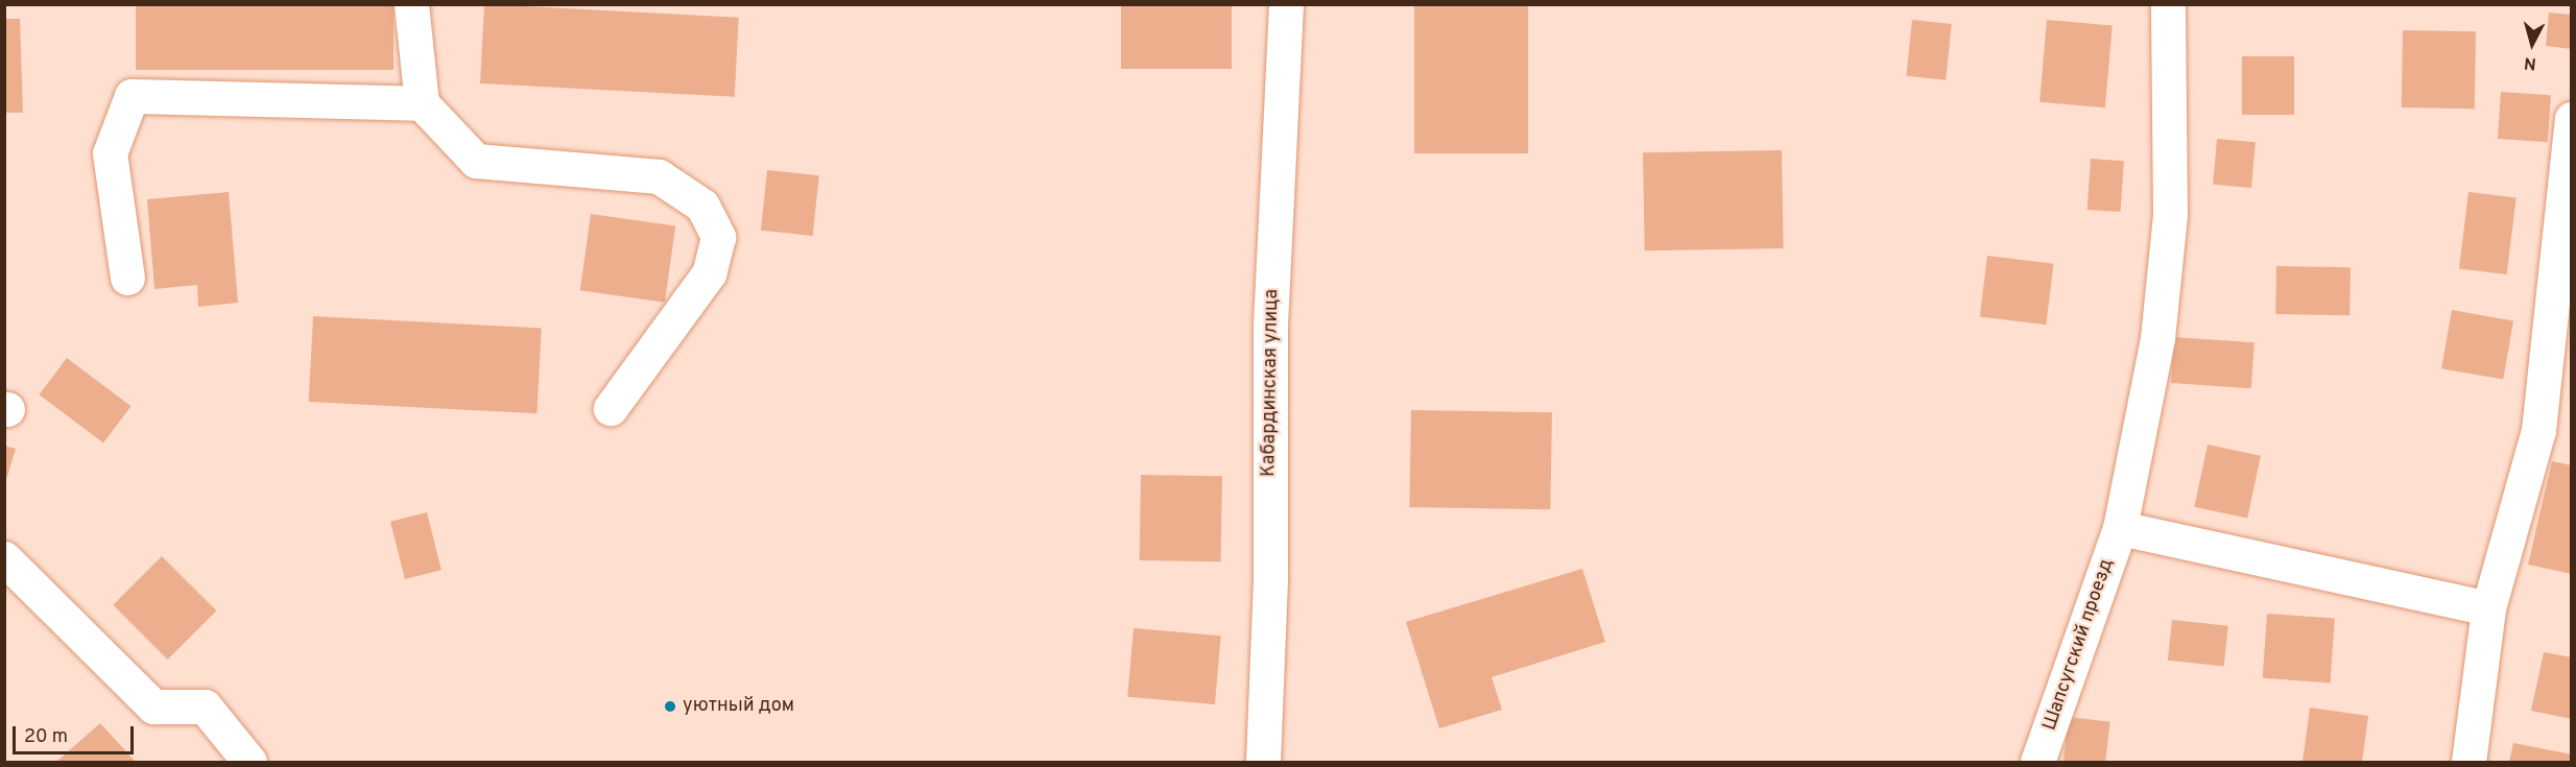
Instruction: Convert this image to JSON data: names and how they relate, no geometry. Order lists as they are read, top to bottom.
{
  "streets": {
    "street": ["Кабардинская улица", "Шапсугский проезд"]
  },
  "places": ["уютный дом"],
  "scale_bar": "20 m",
  "north": "bottom"
}
